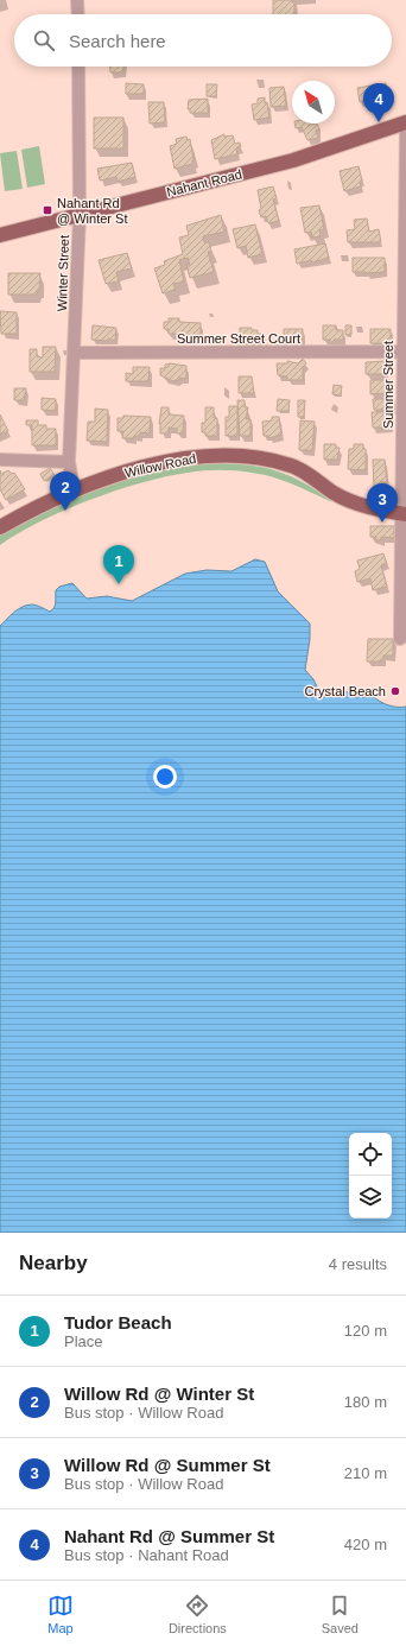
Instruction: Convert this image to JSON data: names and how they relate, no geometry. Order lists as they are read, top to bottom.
{
  "streets": {
    "main road": ["Nahant Road", "Willow Road"],
    "street": ["Winter Street", "Summer Street Court", "Summer Street"]
  },
  "crossings": [
    ["Nahant Road", "Winter Street"],
    ["Winter Street", "Summer Street Court"],
    ["Winter Street", "Willow Road"],
    ["Summer Street Court", "Summer Street"],
    ["Summer Street", "Willow Road"]
  ],
  "places": {
    "transit": ["Nahant Rd @ Winter St"],
    "other": ["Crystal Beach"]
  },
  "north": "top left",
  "page": {
    "search": "Search here",
    "pins": [
      "4",
      "2",
      "3",
      "1"
    ],
    "heading": ["Nearby", "4 results"],
    "list": [
      {
        "mark": "1",
        "name": "Tudor Beach",
        "note": "Place",
        "value": "120 m"
      },
      {
        "mark": "2",
        "name": "Willow Rd @ Winter St",
        "note": "Bus stop · Willow Road",
        "value": "180 m"
      },
      {
        "mark": "3",
        "name": "Willow Rd @ Summer St",
        "note": "Bus stop · Willow Road",
        "value": "210 m"
      },
      {
        "mark": "4",
        "name": "Nahant Rd @ Summer St",
        "note": "Bus stop · Nahant Road",
        "value": "420 m"
      }
    ],
    "nav": ["Map", "Directions", "Saved"]
  }
}
